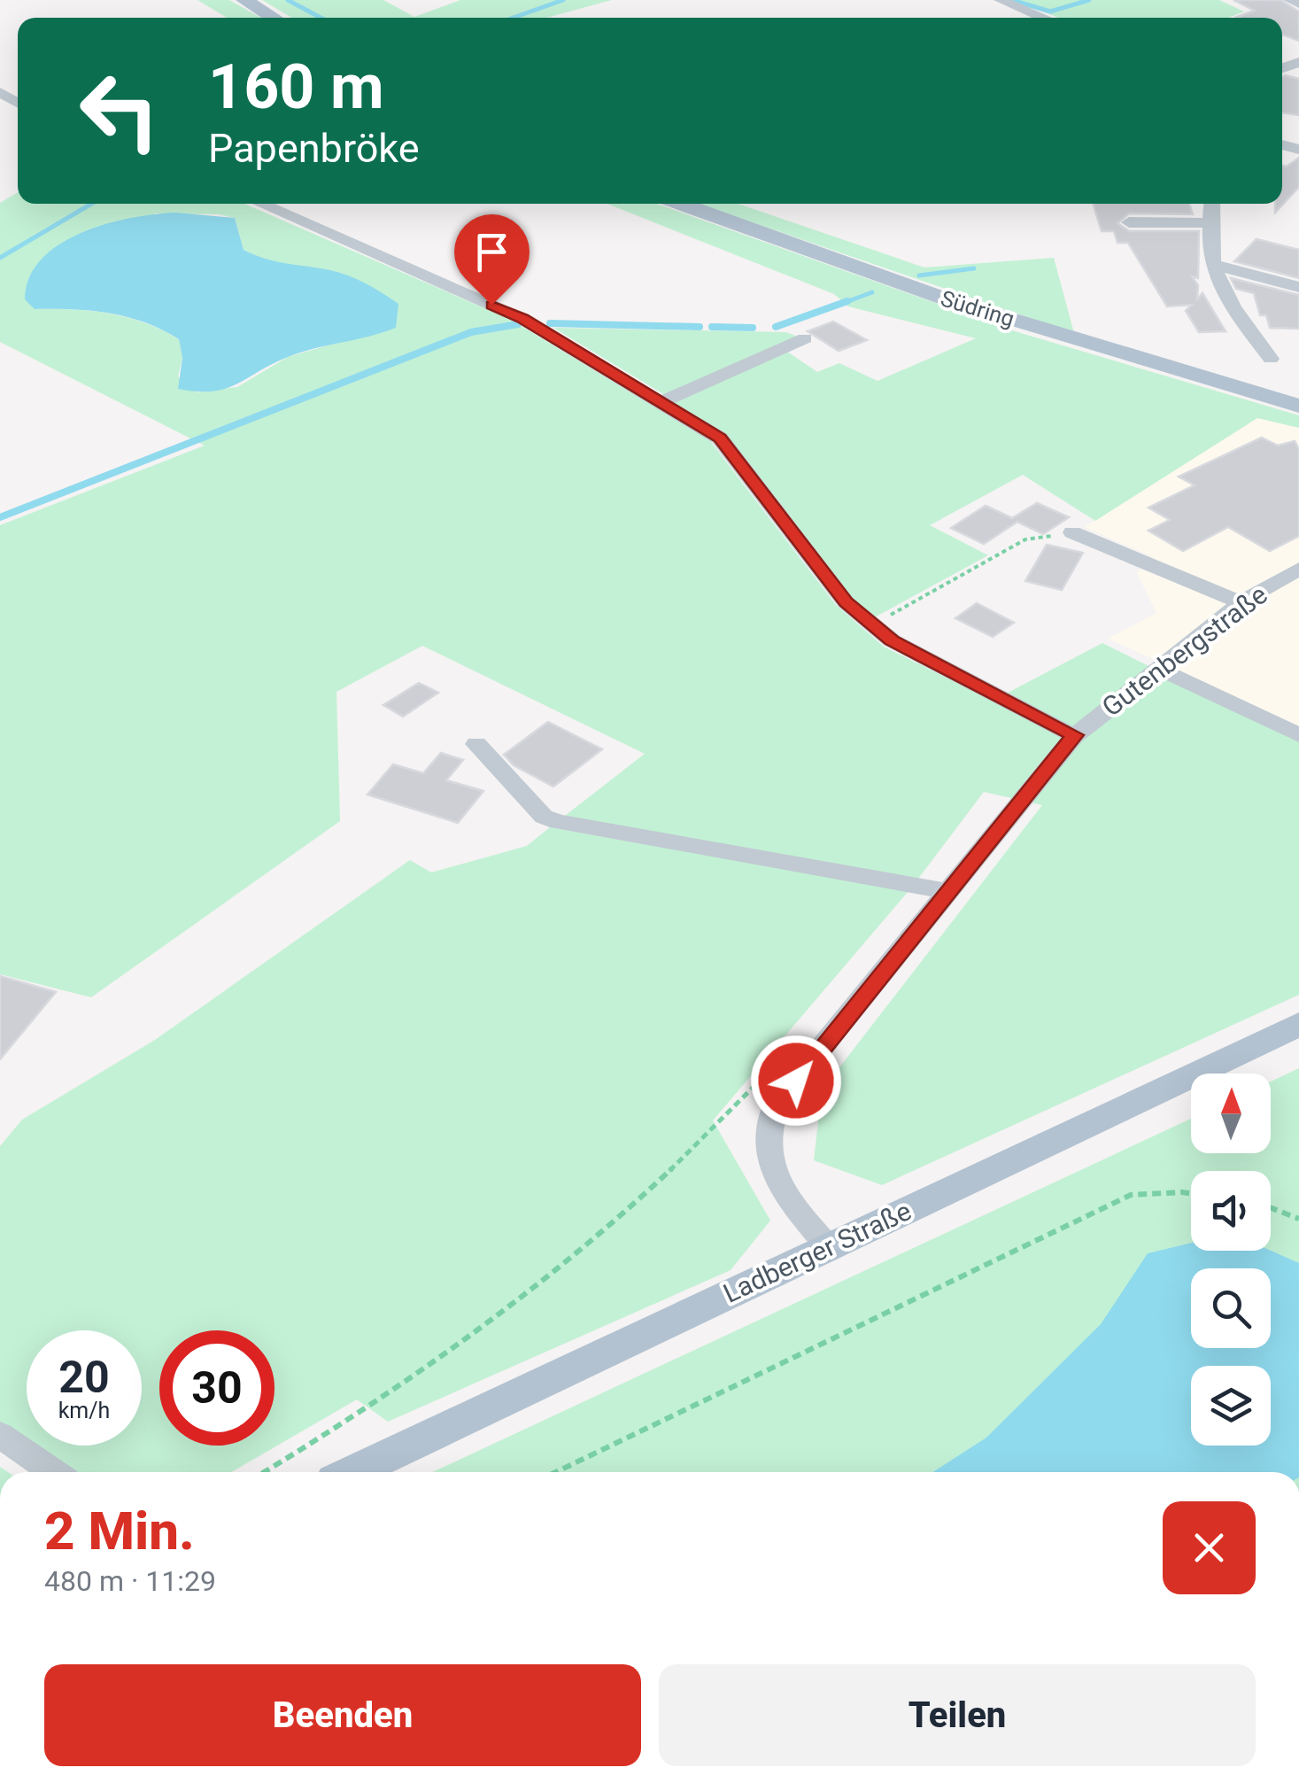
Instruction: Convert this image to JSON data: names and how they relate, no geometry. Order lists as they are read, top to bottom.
{
  "streets": {
    "main road": ["Südring", "Ladberger Straße"],
    "street": ["Gutenbergstraße"]
  },
  "crossings": [
    ["Gutenbergstraße", "Ladberger Straße"]
  ],
  "north": "top",
  "page": {
    "turn": ["160 m", "Papenbröke"],
    "speed": "20 km/h",
    "limit": "30",
    "heading": ["2 Min.", "480 m · 11:29"],
    "buttons": ["Beenden", "Teilen"]
  }
}
